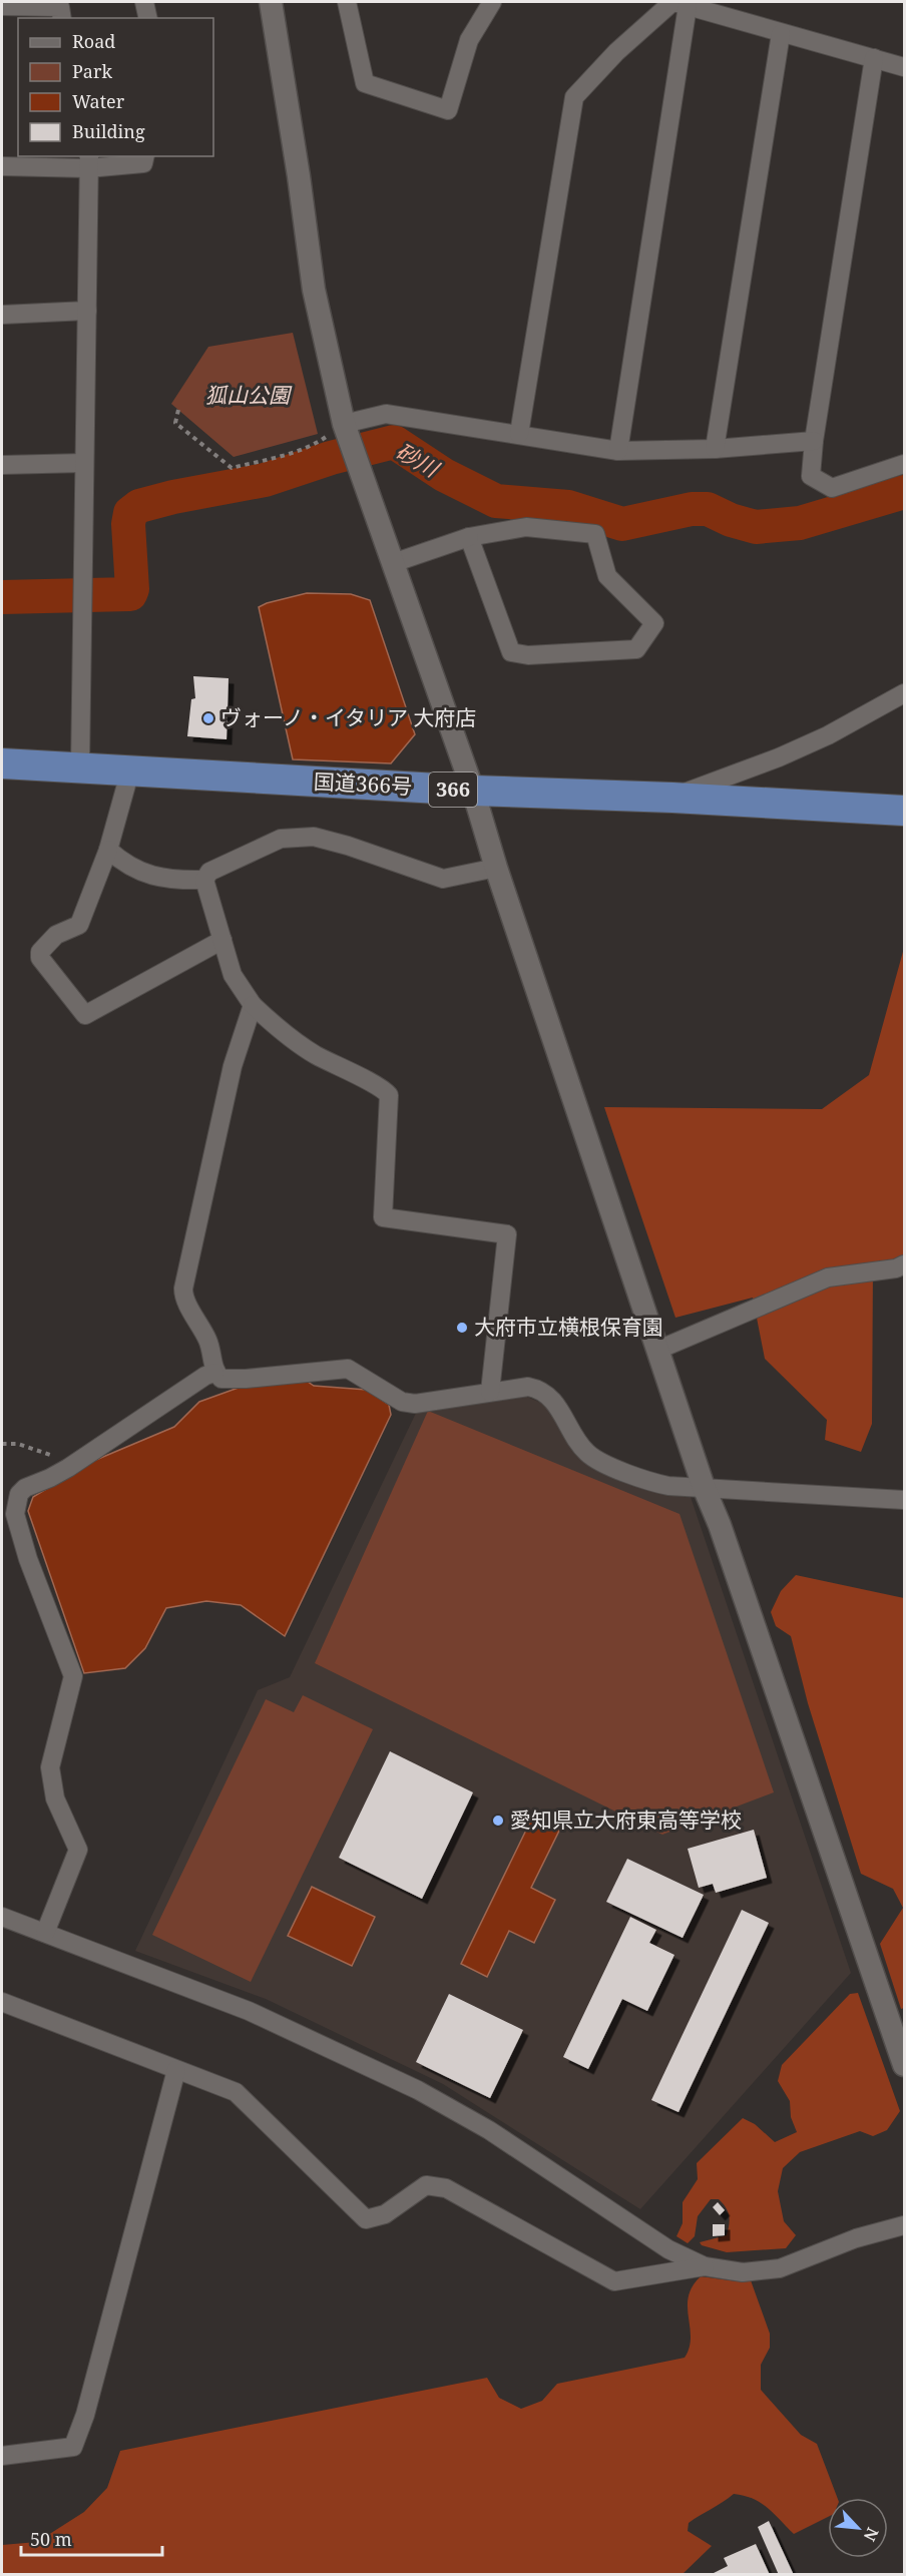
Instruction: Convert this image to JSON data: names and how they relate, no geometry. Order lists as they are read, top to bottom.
{
  "streets": {
    "highway": ["国道366号", "366"]
  },
  "water": ["砂川"],
  "parks": ["狐山公園"],
  "places": ["ヴォーノ・イタリア 大府店", "大府市立横根保育園", "愛知県立大府東高等学校"],
  "legend": [
    "Road",
    "Park",
    "Water",
    "Building"
  ],
  "scale_bar": "50 m",
  "north": "bottom right"
}
